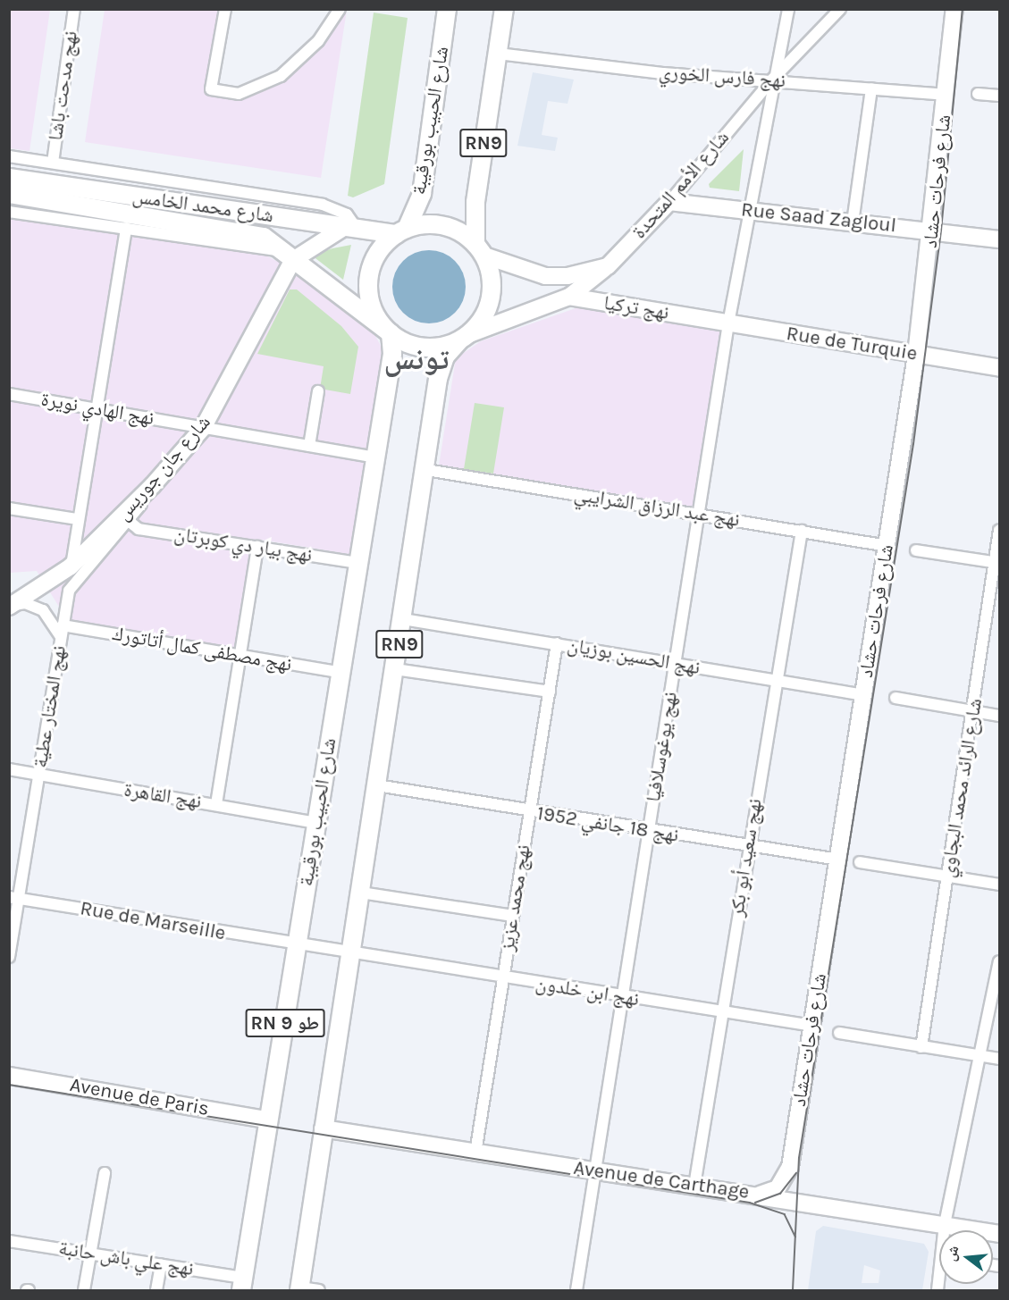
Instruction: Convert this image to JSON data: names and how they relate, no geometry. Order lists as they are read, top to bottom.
{
  "streets": {
    "main road": [
      "شارع الحبيب بورقيبة",
      "RN9",
      "شارع محمد الخامس",
      "RN 9 طو"
    ],
    "street": [
      "نهج فارس الخوري",
      "نهج مدحت باشا",
      "شارع فرحات حشاد",
      "شارع الأمم المتحدة",
      "Rue Saad Zagloul",
      "نهج تركيا",
      "Rue de Turquie",
      "نهج الهادي نويرة",
      "شارع جان جوريس",
      "نهج عبد الرزاق الشرايبي",
      "نهج بيار دي كوبرتان",
      "نهج مصطفى كمال أتاتورك",
      "نهج الحسين بوزيان",
      "نهج المختار عطية",
      "نهج يوغوسلافيا",
      "شارع الرائد محمد البجاوي",
      "نهج القاهرة",
      "نهج 18 جانفي 1952",
      "نهج سعيد أبو بكر",
      "نهج محمد عزيز",
      "Rue de Marseille",
      "نهج ابن خلدون",
      "Avenue de Paris",
      "Avenue de Carthage",
      "نهج علي باش حانبة"
    ]
  },
  "crossings": [
    ["نهج فارس الخوري", "RN9"],
    ["نهج فارس الخوري", "شارع فرحات حشاد"],
    ["نهج فارس الخوري", "شارع الأمم المتحدة"],
    ["نهج فارس الخوري", "نهج يوغوسلافيا"],
    ["شارع الحبيب بورقيبة", "RN9"],
    ["شارع الحبيب بورقيبة", "شارع محمد الخامس"],
    ["شارع الحبيب بورقيبة", "نهج الهادي نويرة"],
    ["شارع الحبيب بورقيبة", "نهج بيار دي كوبرتان"],
    ["شارع الحبيب بورقيبة", "نهج مصطفى كمال أتاتورك"],
    ["شارع الحبيب بورقيبة", "نهج القاهرة"],
    ["شارع الحبيب بورقيبة", "Rue de Marseille"],
    ["شارع الحبيب بورقيبة", "Avenue de Paris"],
    ["شارع الحبيب بورقيبة", "نهج علي باش حانبة"],
    ["RN9", "شارع محمد الخامس"],
    ["RN9", "نهج عبد الرزاق الشرايبي"],
    ["RN9", "نهج الحسين بوزيان"],
    ["RN9", "نهج 18 جانفي 1952"],
    ["RN9", "Rue de Marseille"],
    ["RN9", "نهج ابن خلدون"],
    ["RN9", "RN 9 طو"],
    ["شارع فرحات حشاد", "Rue Saad Zagloul"],
    ["شارع فرحات حشاد", "Rue de Turquie"],
    ["شارع فرحات حشاد", "نهج عبد الرزاق الشرايبي"],
    ["شارع فرحات حشاد", "نهج الحسين بوزيان"],
    ["شارع فرحات حشاد", "نهج 18 جانفي 1952"],
    ["شارع فرحات حشاد", "نهج ابن خلدون"],
    ["شارع فرحات حشاد", "Avenue de Carthage"],
    ["شارع الأمم المتحدة", "Rue Saad Zagloul"],
    ["شارع الأمم المتحدة", "نهج تركيا"],
    ["شارع الأمم المتحدة", "نهج يوغوسلافيا"],
    ["شارع محمد الخامس", "شارع جان جوريس"],
    ["Rue Saad Zagloul", "نهج يوغوسلافيا"],
    ["نهج تركيا", "Rue de Turquie"],
    ["Rue de Turquie", "نهج يوغوسلافيا"],
    ["نهج الهادي نويرة", "شارع جان جوريس"],
    ["شارع جان جوريس", "نهج المختار عطية"],
    ["نهج عبد الرزاق الشرايبي", "نهج يوغوسلافيا"],
    ["نهج عبد الرزاق الشرايبي", "نهج سعيد أبو بكر"],
    ["نهج بيار دي كوبرتان", "نهج المختار عطية"],
    ["نهج مصطفى كمال أتاتورك", "نهج المختار عطية"],
    ["نهج الحسين بوزيان", "نهج يوغوسلافيا"],
    ["نهج الحسين بوزيان", "نهج سعيد أبو بكر"],
    ["نهج الحسين بوزيان", "نهج محمد عزيز"],
    ["نهج المختار عطية", "نهج القاهرة"],
    ["نهج المختار عطية", "Rue de Marseille"],
    ["نهج يوغوسلافيا", "نهج 18 جانفي 1952"],
    ["نهج يوغوسلافيا", "نهج ابن خلدون"],
    ["نهج يوغوسلافيا", "Avenue de Carthage"],
    ["نهج 18 جانفي 1952", "نهج سعيد أبو بكر"],
    ["نهج 18 جانفي 1952", "نهج محمد عزيز"],
    ["نهج سعيد أبو بكر", "نهج ابن خلدون"],
    ["نهج سعيد أبو بكر", "Avenue de Carthage"],
    ["نهج محمد عزيز", "نهج ابن خلدون"],
    ["نهج محمد عزيز", "Avenue de Carthage"],
    ["Rue de Marseille", "نهج ابن خلدون"],
    ["Rue de Marseille", "RN 9 طو"],
    ["نهج ابن خلدون", "RN 9 طو"],
    ["RN 9 طو", "Avenue de Carthage"]
  ],
  "districts": ["تونس"],
  "north": "left"
}
